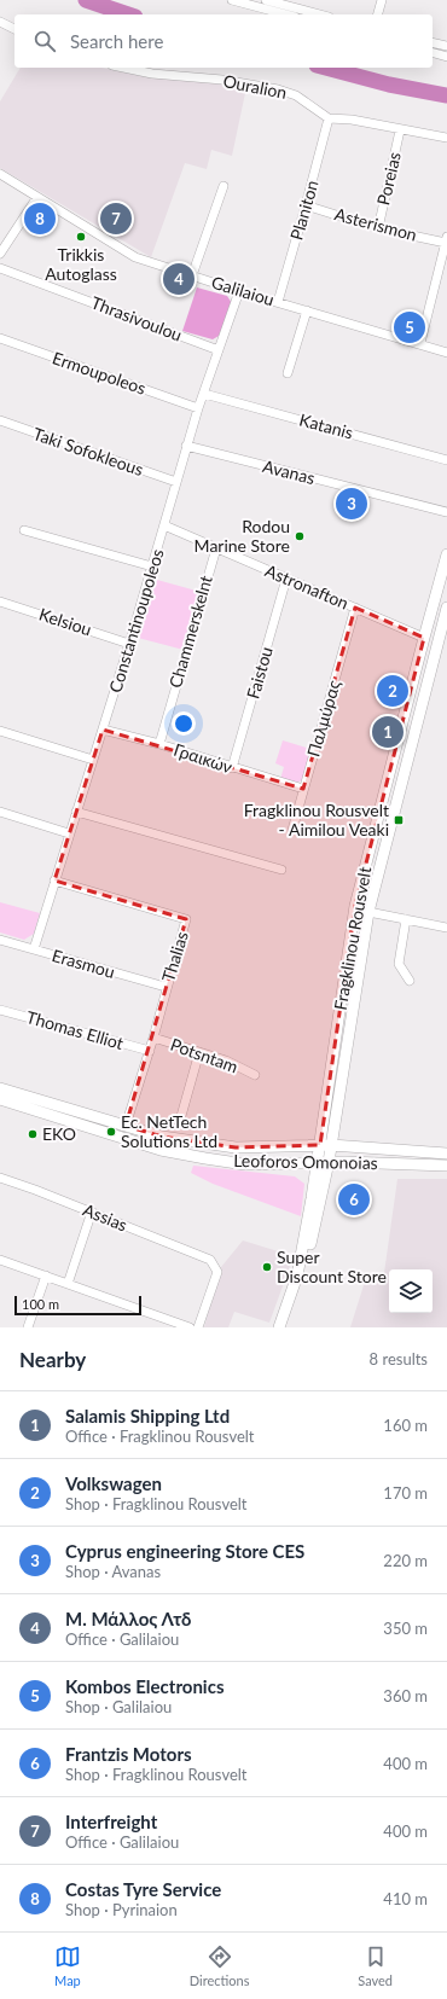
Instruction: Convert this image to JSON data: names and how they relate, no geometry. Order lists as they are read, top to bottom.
{
  "streets": {
    "main road": ["Fragklinou Rousvelt", "Leoforos Omonoias"],
    "street": [
      "Ouralion",
      "Poreias",
      "Planiton",
      "Asterismon",
      "Galilaiou",
      "Thrasivoulou",
      "Ermoupoleos",
      "Katanis",
      "Taki Sofokleous",
      "Avanas",
      "Astronafton",
      "Constantinoupoleos",
      "Kelsiou",
      "Chammerskelnt",
      "Faistou",
      "Παλμύρας",
      "Γραικών",
      "Thalias",
      "Erasmou",
      "Thomas Elliot",
      "Potsntam",
      "Assias"
    ]
  },
  "crossings": [
    ["Ouralion", "Planiton"],
    ["Poreias", "Asterismon"],
    ["Planiton", "Asterismon"],
    ["Planiton", "Galilaiou"],
    ["Galilaiou", "Constantinoupoleos"],
    ["Thrasivoulou", "Constantinoupoleos"],
    ["Ermoupoleos", "Constantinoupoleos"],
    ["Katanis", "Constantinoupoleos"],
    ["Taki Sofokleous", "Constantinoupoleos"],
    ["Avanas", "Constantinoupoleos"],
    ["Astronafton", "Constantinoupoleos"],
    ["Astronafton", "Chammerskelnt"],
    ["Astronafton", "Faistou"],
    ["Astronafton", "Παλμύρας"],
    ["Astronafton", "Fragklinou Rousvelt"],
    ["Constantinoupoleos", "Kelsiou"],
    ["Constantinoupoleos", "Γραικών"],
    ["Constantinoupoleos", "Thalias"],
    ["Constantinoupoleos", "Erasmou"],
    ["Chammerskelnt", "Γραικών"],
    ["Faistou", "Γραικών"],
    ["Παλμύρας", "Γραικών"],
    ["Fragklinou Rousvelt", "Leoforos Omonoias"],
    ["Thalias", "Erasmou"],
    ["Thalias", "Thomas Elliot"],
    ["Thalias", "Potsntam"],
    ["Thalias", "Leoforos Omonoias"]
  ],
  "places": {
    "other": [
      "Trikkis Autoglass",
      "Rodou Marine Store",
      "Ec. NetTech Solutions Ltd",
      "EKO",
      "Super Discount Store"
    ],
    "transit": ["Fragklinou Rousvelt - Aimilou Veaki"]
  },
  "scale_bar": "100 m",
  "page": {
    "search": "Search here",
    "pins": [
      "7",
      "8",
      "4",
      "5",
      "3",
      "2",
      "1",
      "6"
    ],
    "scale": "100 m",
    "heading": ["Nearby", "8 results"],
    "list": [
      {
        "mark": "1",
        "name": "Salamis Shipping Ltd",
        "note": "Office · Fragklinou Rousvelt",
        "value": "160 m"
      },
      {
        "mark": "2",
        "name": "Volkswagen",
        "note": "Shop · Fragklinou Rousvelt",
        "value": "170 m"
      },
      {
        "mark": "3",
        "name": "Cyprus engineering Store CES",
        "note": "Shop · Avanas",
        "value": "220 m"
      },
      {
        "mark": "4",
        "name": "Μ. Μάλλος Λτδ",
        "note": "Office · Galilaiou",
        "value": "350 m"
      },
      {
        "mark": "5",
        "name": "Kombos Electronics",
        "note": "Shop · Galilaiou",
        "value": "360 m"
      },
      {
        "mark": "6",
        "name": "Frantzis Motors",
        "note": "Shop · Fragklinou Rousvelt",
        "value": "400 m"
      },
      {
        "mark": "7",
        "name": "Interfreight",
        "note": "Office · Galilaiou",
        "value": "400 m"
      },
      {
        "mark": "8",
        "name": "Costas Tyre Service",
        "note": "Shop · Pyrinaion",
        "value": "410 m"
      }
    ],
    "nav": ["Map", "Directions", "Saved"]
  }
}
